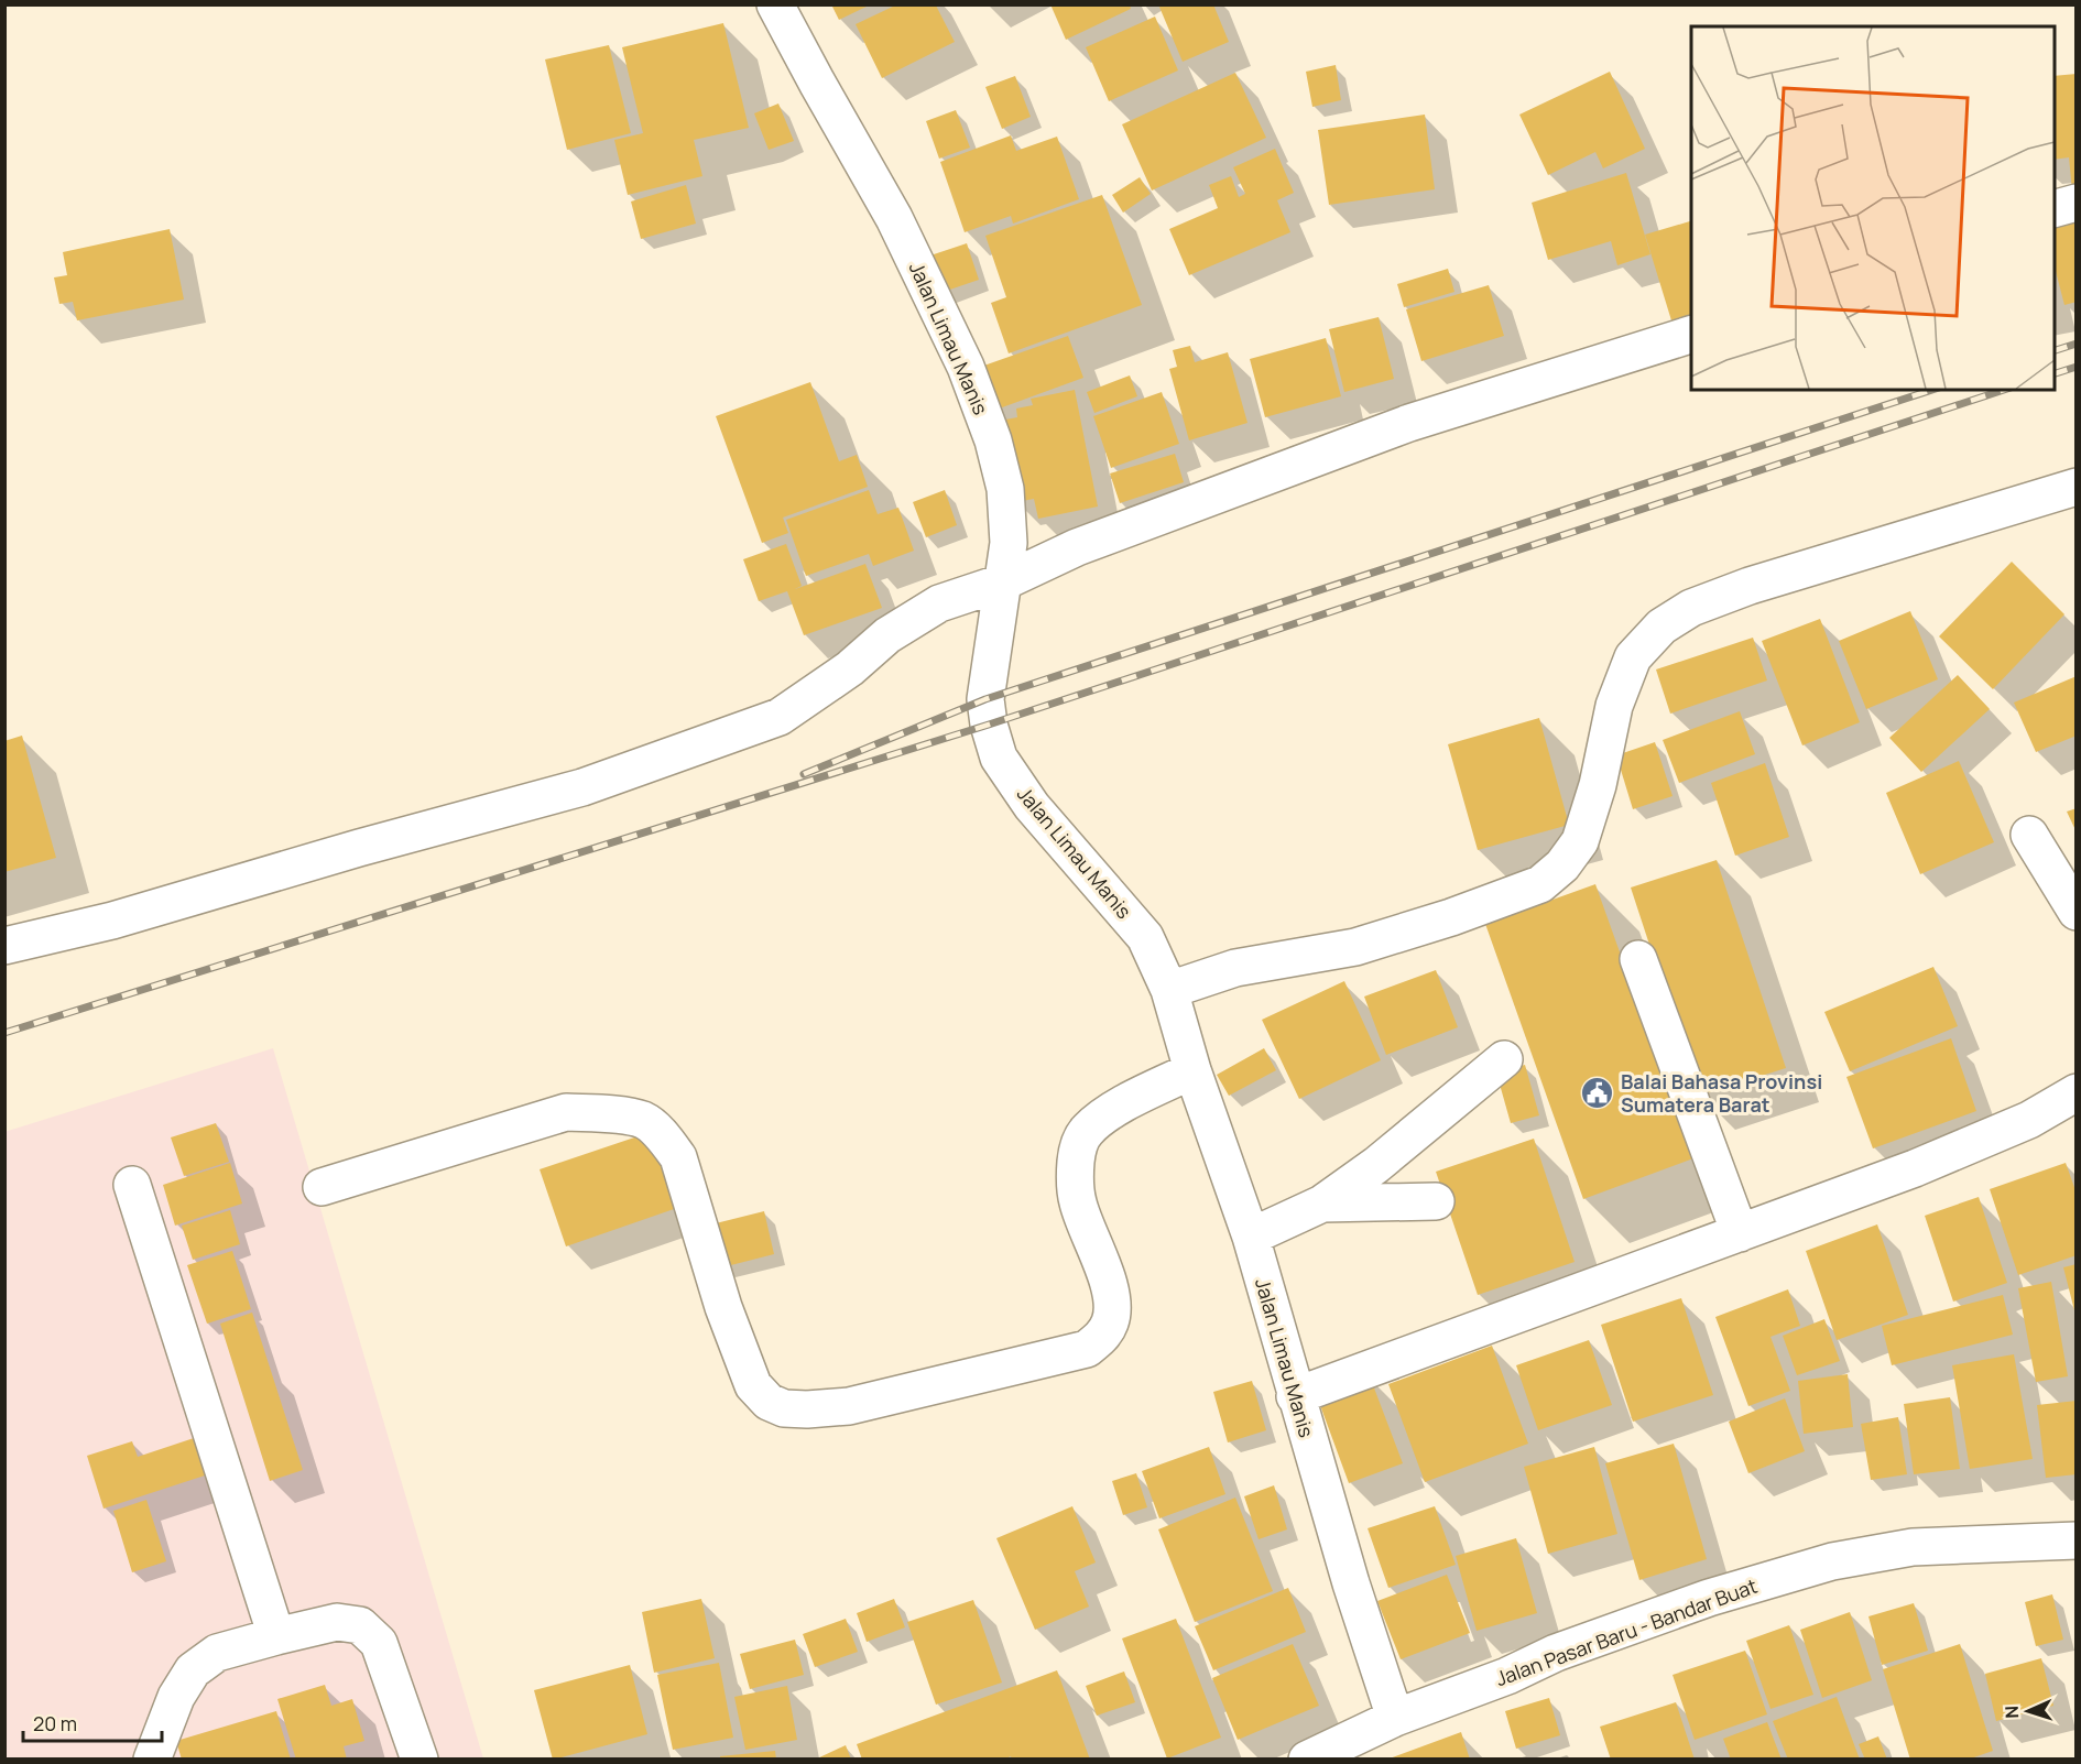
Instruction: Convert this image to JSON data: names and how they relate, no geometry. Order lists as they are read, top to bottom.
{
  "streets": {
    "street": ["Jalan Limau Manis", "Jalan Pasar Baru - Bandar Buat"]
  },
  "crossings": [
    ["Jalan Limau Manis", "Jalan Pasar Baru - Bandar Buat"]
  ],
  "places": {
    "public building": ["Balai Bahasa Provinsi Sumatera Barat"]
  },
  "scale_bar": "20 m",
  "north": "left"
}
